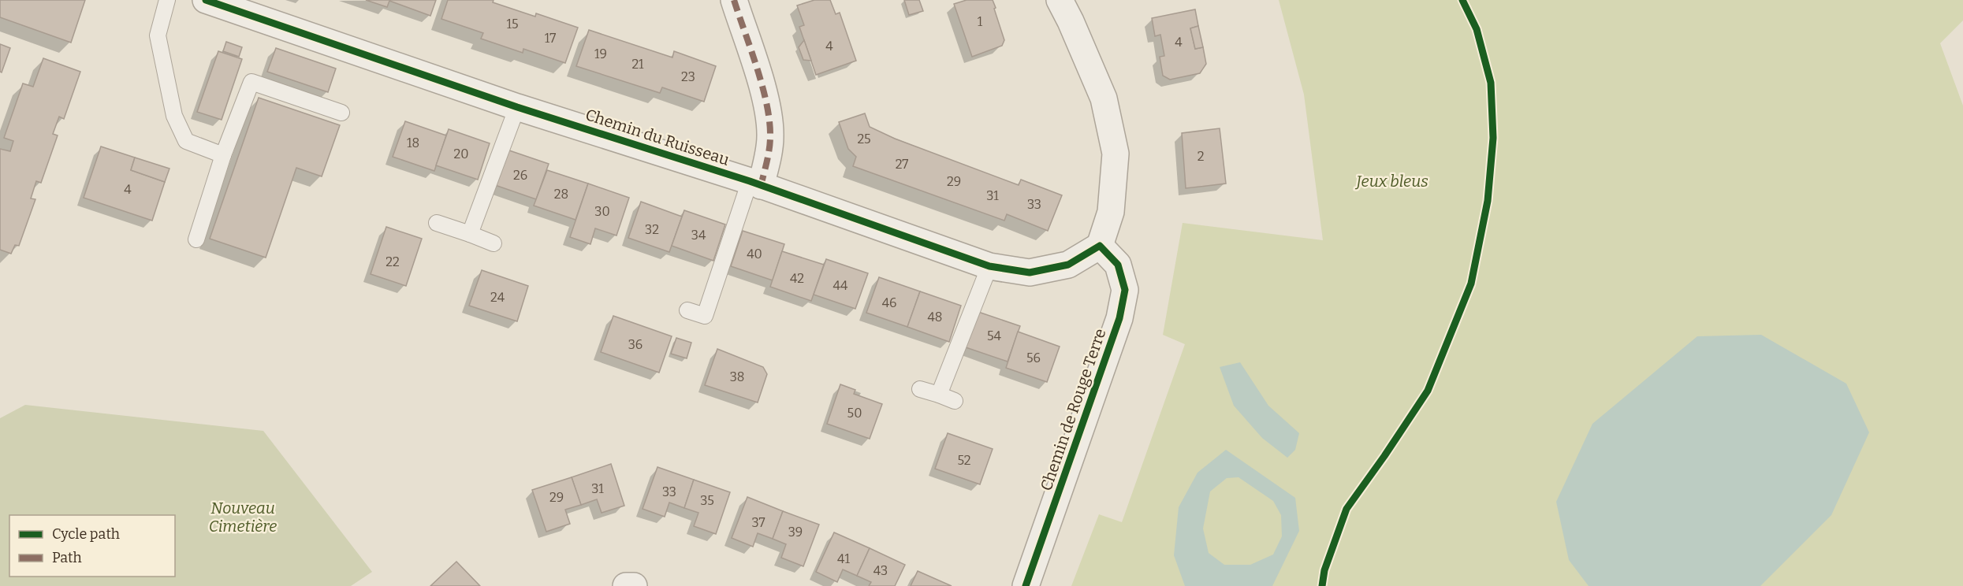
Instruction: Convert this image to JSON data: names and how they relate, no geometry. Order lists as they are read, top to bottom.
{
  "streets": {
    "street": ["Chemin du Ruisseau", "Chemin de Rouge Terre"]
  },
  "crossings": [
    ["Chemin du Ruisseau", "Chemin de Rouge Terre"]
  ],
  "parks": ["Jeux bleus", "Nouveau Cimetière"],
  "house_numbers": [
    "1",
    "15",
    "17",
    "4",
    "4",
    "19",
    "21",
    "23",
    "25",
    "18",
    "20",
    "2",
    "27",
    "26",
    "29",
    "4",
    "28",
    "31",
    "33",
    "30",
    "32",
    "34",
    "40",
    "22",
    "42",
    "44",
    "24",
    "46",
    "48",
    "54",
    "36",
    "56",
    "38",
    "50",
    "52",
    "31",
    "33",
    "29",
    "35",
    "37",
    "39",
    "41",
    "43"
  ],
  "legend": ["Cycle path", "Path"]
}
